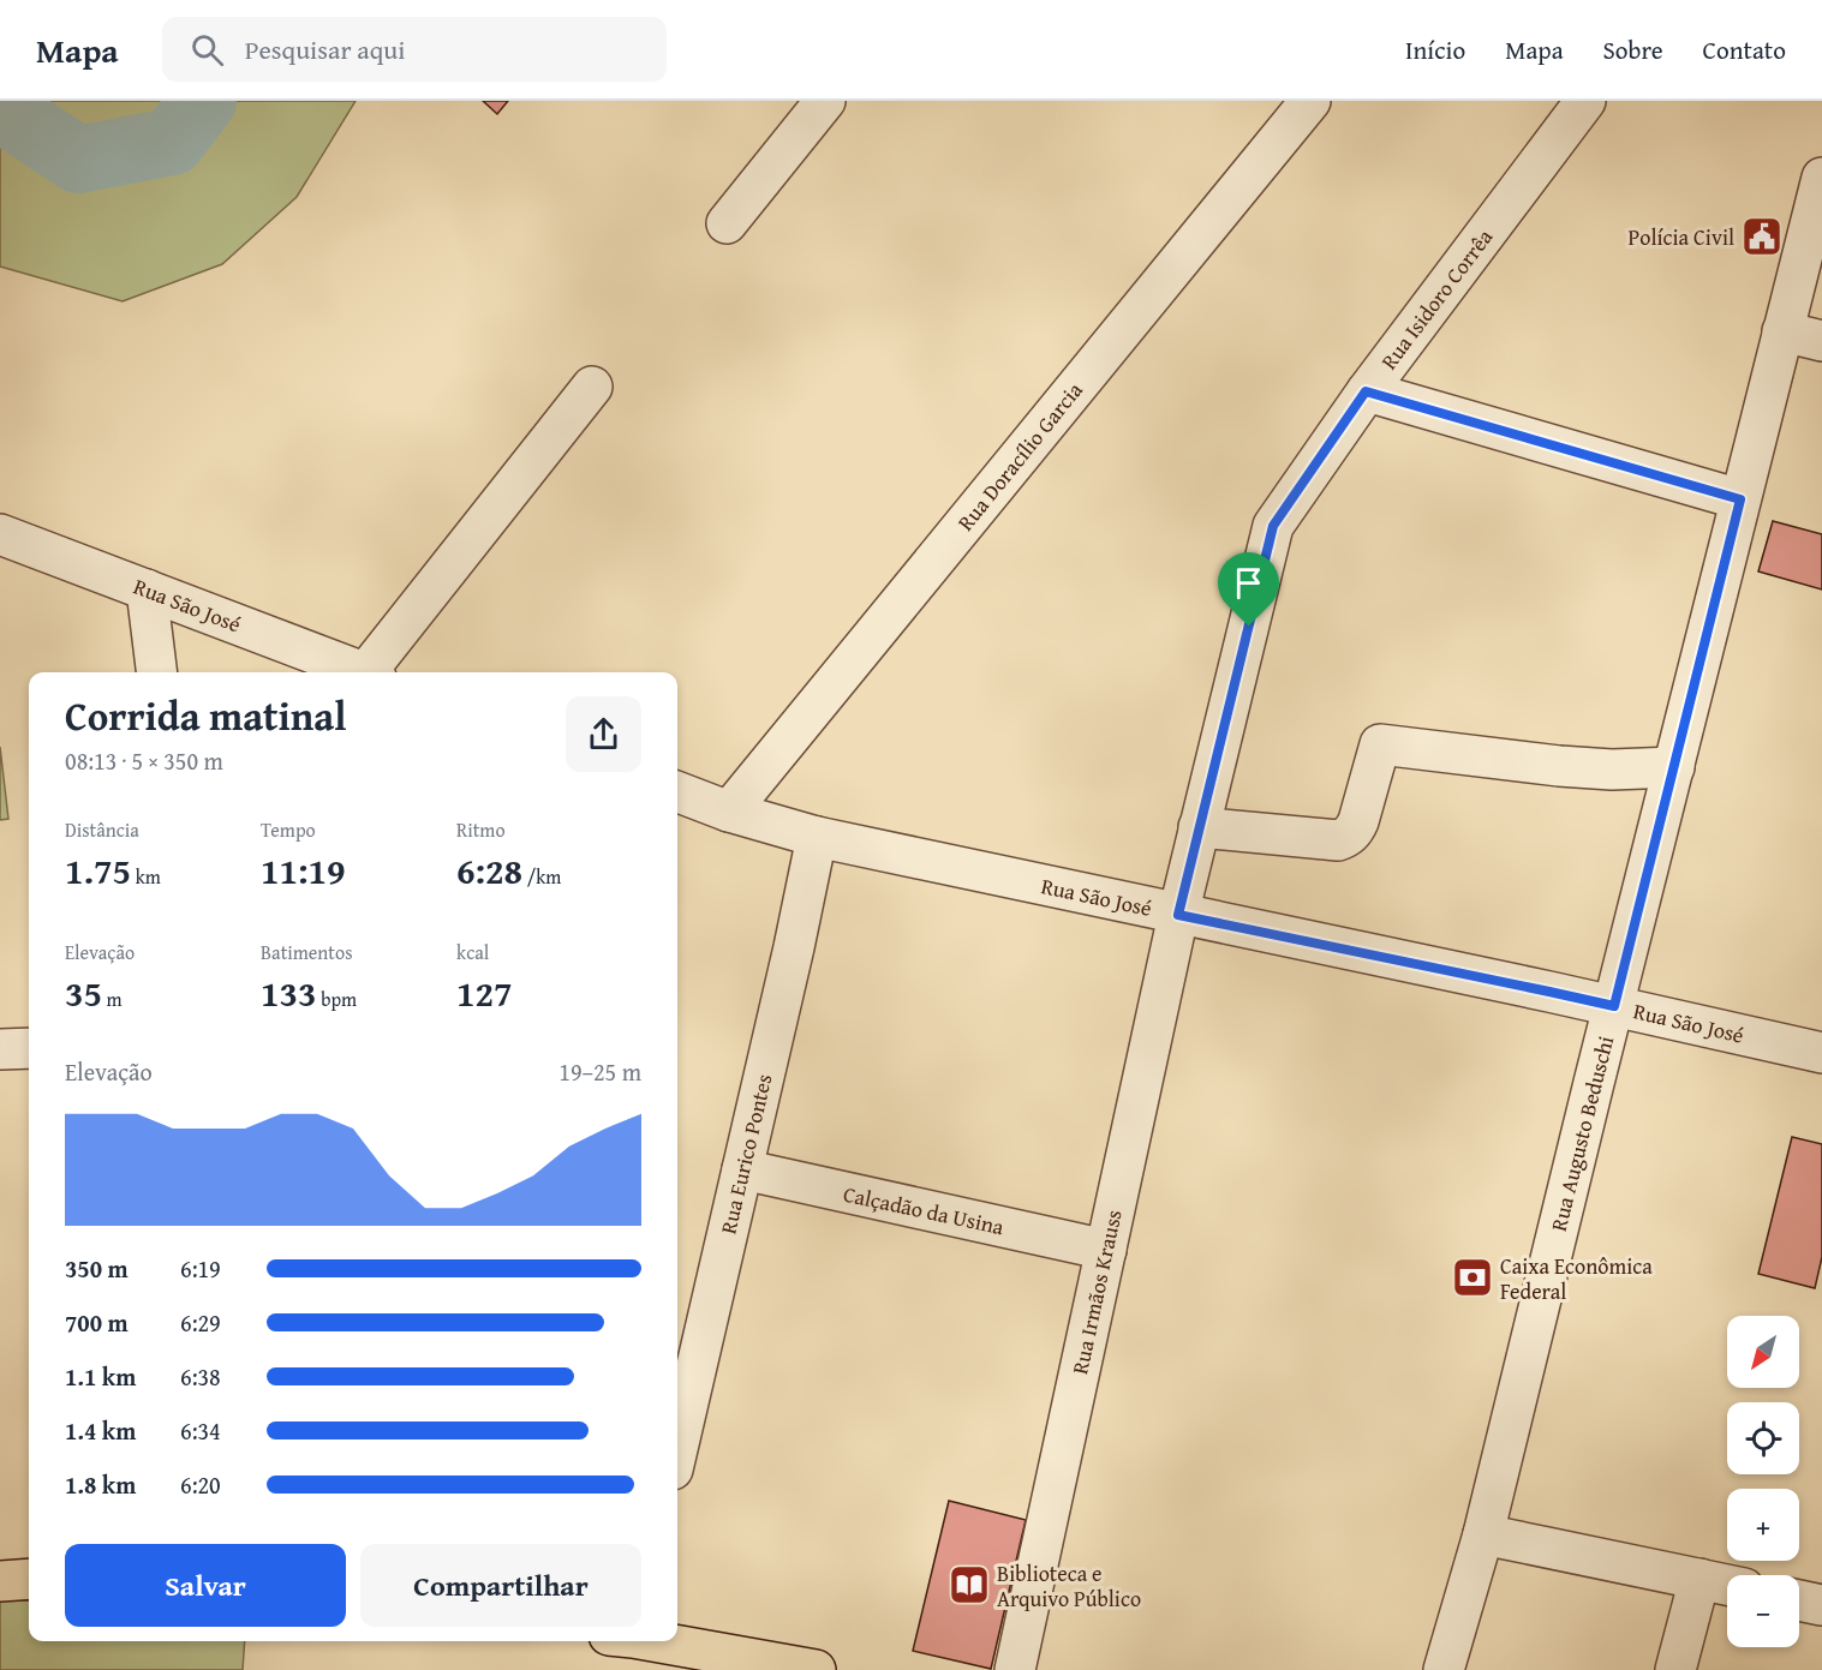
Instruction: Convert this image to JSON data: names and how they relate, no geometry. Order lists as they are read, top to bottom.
{
  "streets": {
    "street": [
      "Rua Isidoro Corrêa",
      "Rua Doracílio Garcia",
      "Rua São José",
      "Rua Augusto Beduschi",
      "Rua Eurico Pontes",
      "Calçadão da Usina",
      "Rua Irmãos Krauss"
    ]
  },
  "crossings": [
    ["Rua Isidoro Corrêa", "Rua São José"],
    ["Rua Isidoro Corrêa", "Rua Irmãos Krauss"],
    ["Rua Doracílio Garcia", "Rua São José"],
    ["Rua São José", "Rua Augusto Beduschi"],
    ["Rua São José", "Rua Eurico Pontes"],
    ["Rua São José", "Rua Irmãos Krauss"],
    ["Rua Eurico Pontes", "Calçadão da Usina"],
    ["Calçadão da Usina", "Rua Irmãos Krauss"]
  ],
  "places": {
    "public building": ["Polícia Civil"],
    "bank": ["Caixa Econômica Federal"],
    "library": ["Biblioteca e Arquivo Público"]
  },
  "north": "bottom left",
  "page": {
    "header": "Mapa",
    "search": "Pesquisar aqui",
    "nav": [
      "Início",
      "Mapa",
      "Sobre",
      "Contato"
    ],
    "heading": ["Corrida matinal", "08:13 · 5 × 350 m"],
    "stats": [
      ["Distância", "1.75 km"],
      ["Tempo", "11:19"],
      ["Ritmo", "6:28 /km"],
      ["Elevação", "35 m"],
      ["Batimentos", "133 bpm"],
      ["kcal", "127"]
    ],
    "chart": ["Elevação", "19–25 m"],
    "list": [
      {
        "name": "350 m",
        "note": "6:19"
      },
      {
        "name": "700 m",
        "note": "6:29"
      },
      {
        "name": "1.1 km",
        "note": "6:38"
      },
      {
        "name": "1.4 km",
        "note": "6:34"
      },
      {
        "name": "1.8 km",
        "note": "6:20"
      }
    ],
    "map_buttons": ["+", "−"],
    "buttons": ["Salvar", "Compartilhar"]
  }
}
